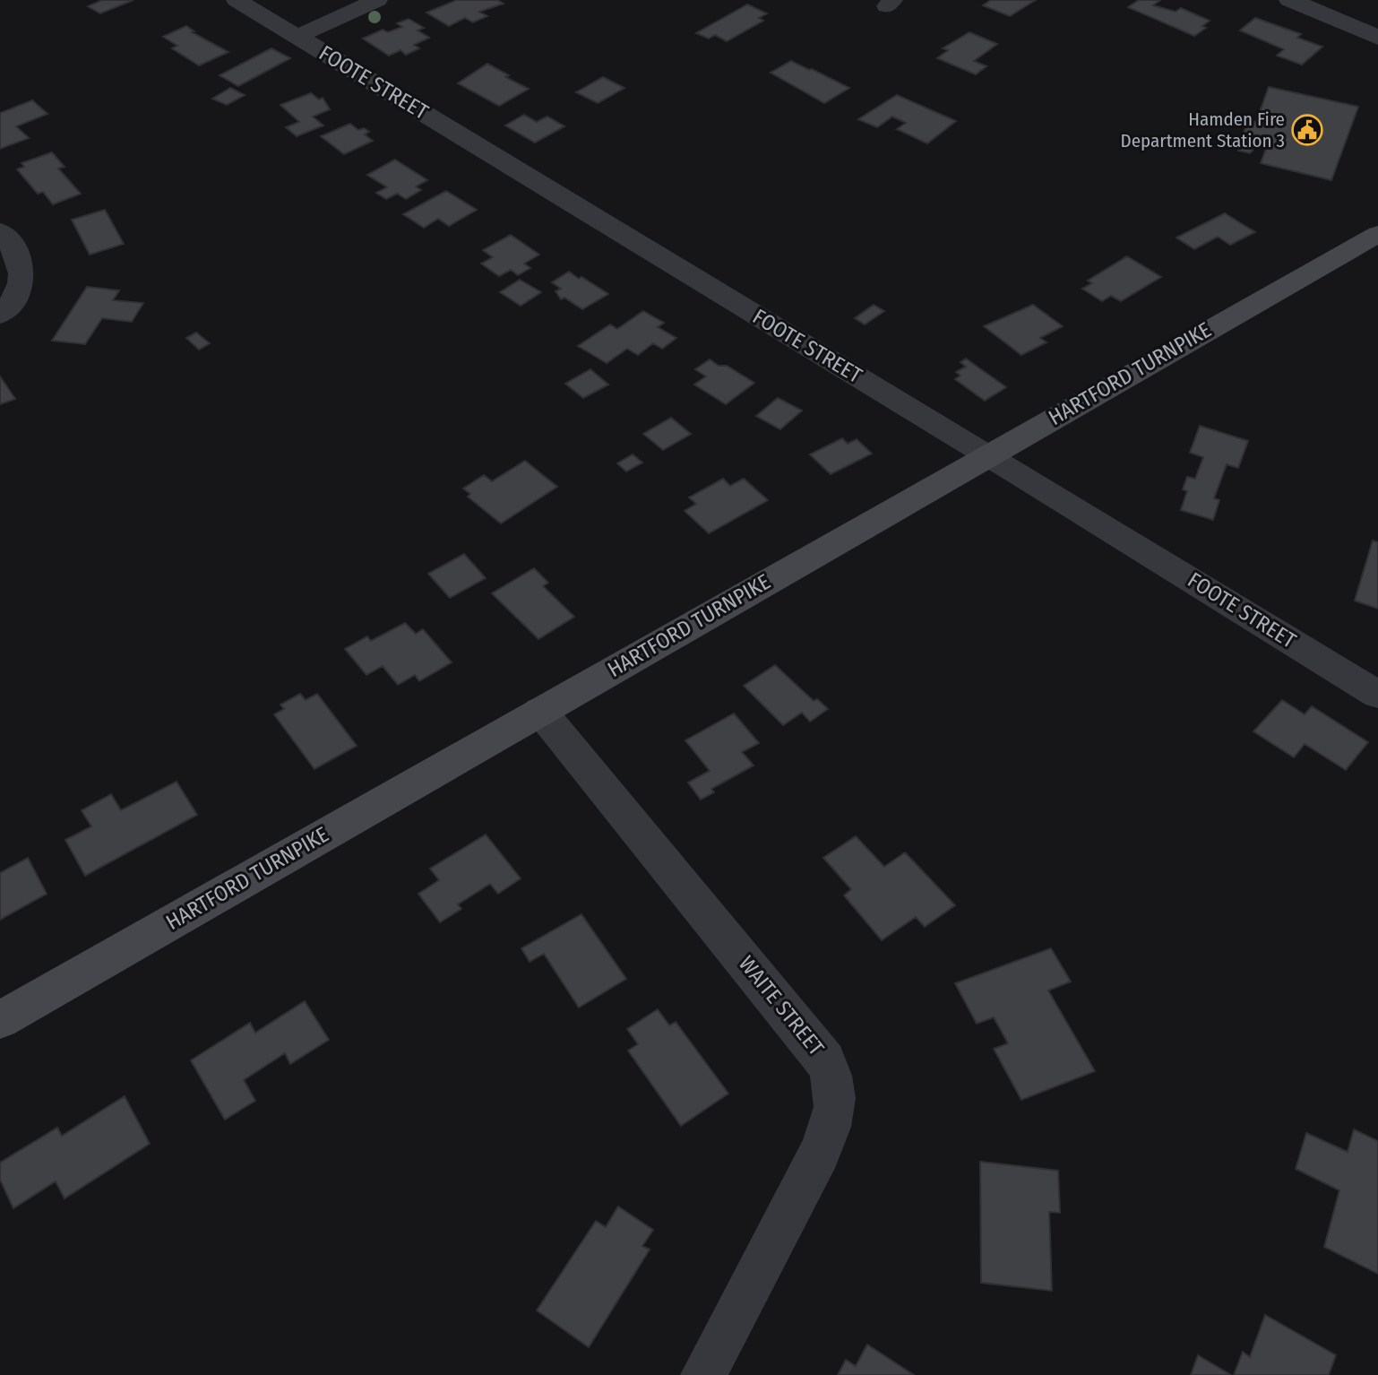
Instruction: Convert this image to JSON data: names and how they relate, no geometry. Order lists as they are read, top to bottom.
{
  "streets": {
    "main road": ["HARTFORD TURNPIKE"],
    "street": ["FOOTE STREET", "WAITE STREET"]
  },
  "crossings": [
    ["FOOTE STREET", "HARTFORD TURNPIKE"],
    ["HARTFORD TURNPIKE", "WAITE STREET"]
  ],
  "places": {
    "public building": ["Hamden Fire Department Station 3"]
  }
}
